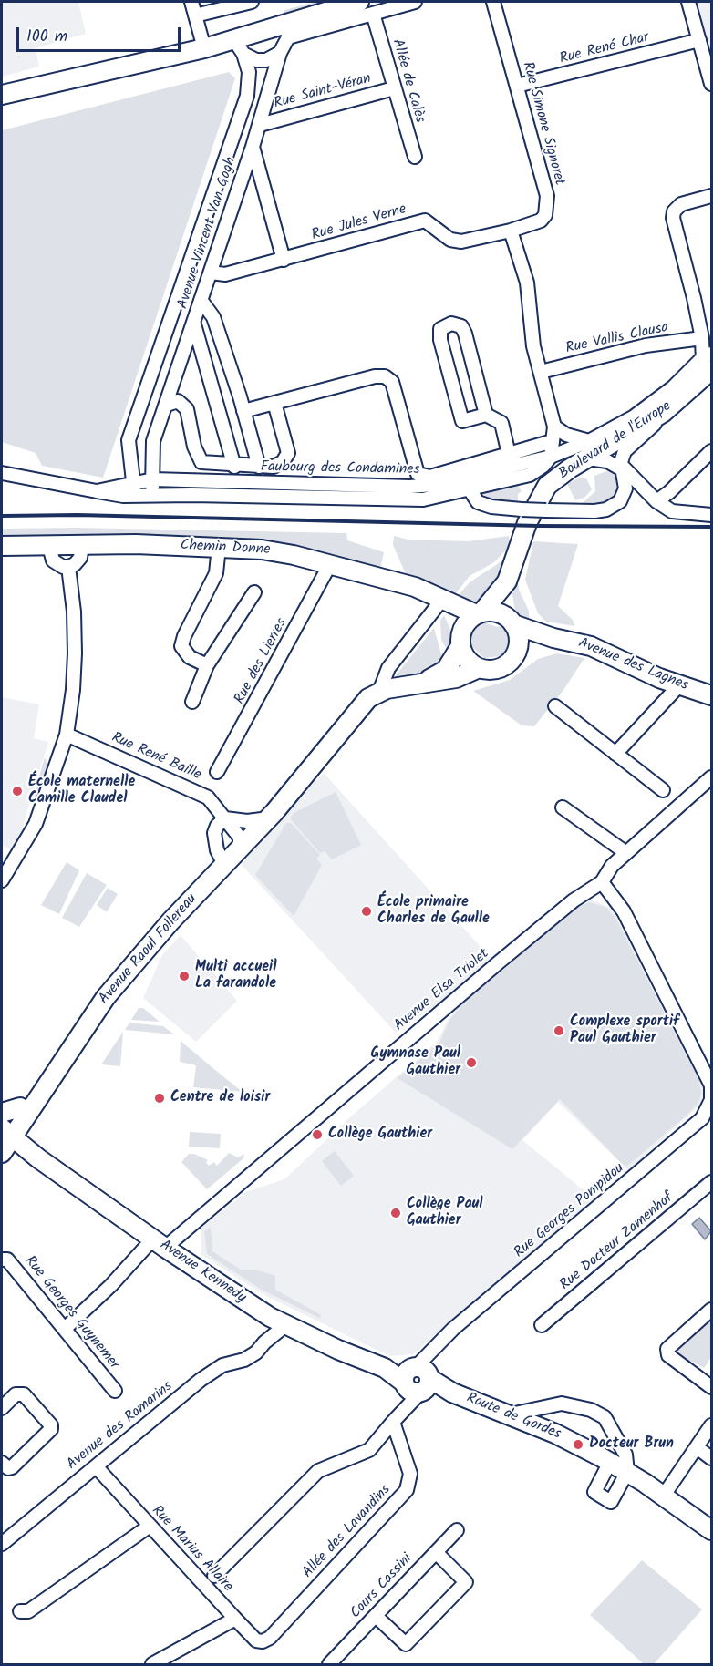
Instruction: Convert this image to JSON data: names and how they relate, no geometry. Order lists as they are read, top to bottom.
{
  "streets": {
    "street": [
      "Rue René Char",
      "Allée de Calès",
      "Rue Saint-Véran",
      "Rue Simone Signoret",
      "Rue Jules Verne",
      "Avenue Vincent Van Gogh",
      "Rue Vallis Clausa",
      "Boulevard de l'Europe",
      "Faubourg des Condamines",
      "Chemin Donne",
      "Rue des Lierres",
      "Avenue des Lagnes",
      "Rue René Baille",
      "Avenue Raoul Follereau",
      "Avenue Elsa Triolet",
      "Rue Georges Pompidou",
      "Rue Docteur Zamenhof",
      "Avenue Kennedy",
      "Rue Georges Guynemer",
      "Route de Gordes",
      "Avenue des Romarins",
      "Allée des Lavandins",
      "Rue Marius Allaire",
      "Cours Cassini"
    ]
  },
  "crossings": [
    ["Rue René Char", "Rue Simone Signoret"],
    ["Allée de Calès", "Rue Saint-Véran"],
    ["Rue Saint-Véran", "Avenue Vincent Van Gogh"],
    ["Rue Simone Signoret", "Rue Jules Verne"],
    ["Rue Jules Verne", "Avenue Vincent Van Gogh"],
    ["Avenue Vincent Van Gogh", "Faubourg des Condamines"],
    ["Boulevard de l'Europe", "Faubourg des Condamines"],
    ["Boulevard de l'Europe", "Chemin Donne"],
    ["Boulevard de l'Europe", "Avenue des Lagnes"],
    ["Boulevard de l'Europe", "Avenue Raoul Follereau"],
    ["Chemin Donne", "Rue des Lierres"],
    ["Chemin Donne", "Avenue des Lagnes"],
    ["Chemin Donne", "Avenue Raoul Follereau"],
    ["Avenue des Lagnes", "Avenue Raoul Follereau"],
    ["Rue René Baille", "Avenue Raoul Follereau"],
    ["Avenue Raoul Follereau", "Avenue Kennedy"],
    ["Avenue Elsa Triolet", "Rue Georges Pompidou"],
    ["Avenue Elsa Triolet", "Avenue Kennedy"],
    ["Avenue Elsa Triolet", "Rue Georges Guynemer"],
    ["Rue Georges Pompidou", "Avenue Kennedy"],
    ["Rue Georges Pompidou", "Route de Gordes"],
    ["Avenue Kennedy", "Route de Gordes"],
    ["Avenue Kennedy", "Avenue des Romarins"],
    ["Avenue des Romarins", "Rue Marius Allaire"],
    ["Allée des Lavandins", "Rue Marius Allaire"]
  ],
  "places": [
    "École maternelle Camille Claudel",
    "École primaire Charles de Gaulle",
    "Multi accueil La farandole",
    "Complexe sportif Paul Gauthier",
    "Gymnase Paul Gauthier",
    "Centre de loisir",
    "Collège Gauthier",
    "Collège Paul Gauthier",
    "Docteur Brun"
  ],
  "scale_bar": "100 m"
}
